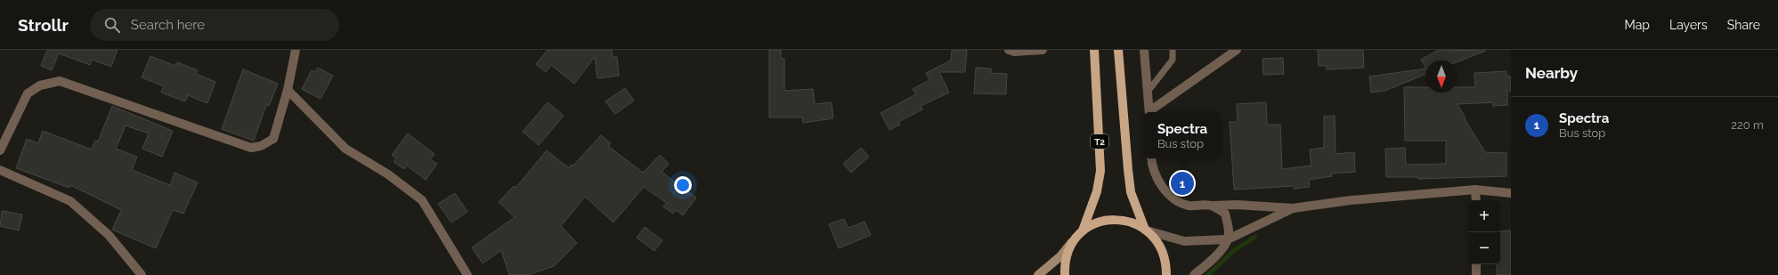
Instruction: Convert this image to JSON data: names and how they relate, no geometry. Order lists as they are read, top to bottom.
{
  "streets": {
    "main road": ["T2"]
  },
  "north": "bottom",
  "page": {
    "header": "Strollr",
    "search": "Search here",
    "nav": ["Map", "Layers", "Share"],
    "heading": "Nearby",
    "list": [
      {
        "mark": "1",
        "name": "Spectra",
        "note": "Bus stop",
        "value": "220 m"
      }
    ],
    "popup": ["Spectra", "Bus stop"],
    "pins": "1",
    "map_buttons": ["+", "−"]
  }
}
